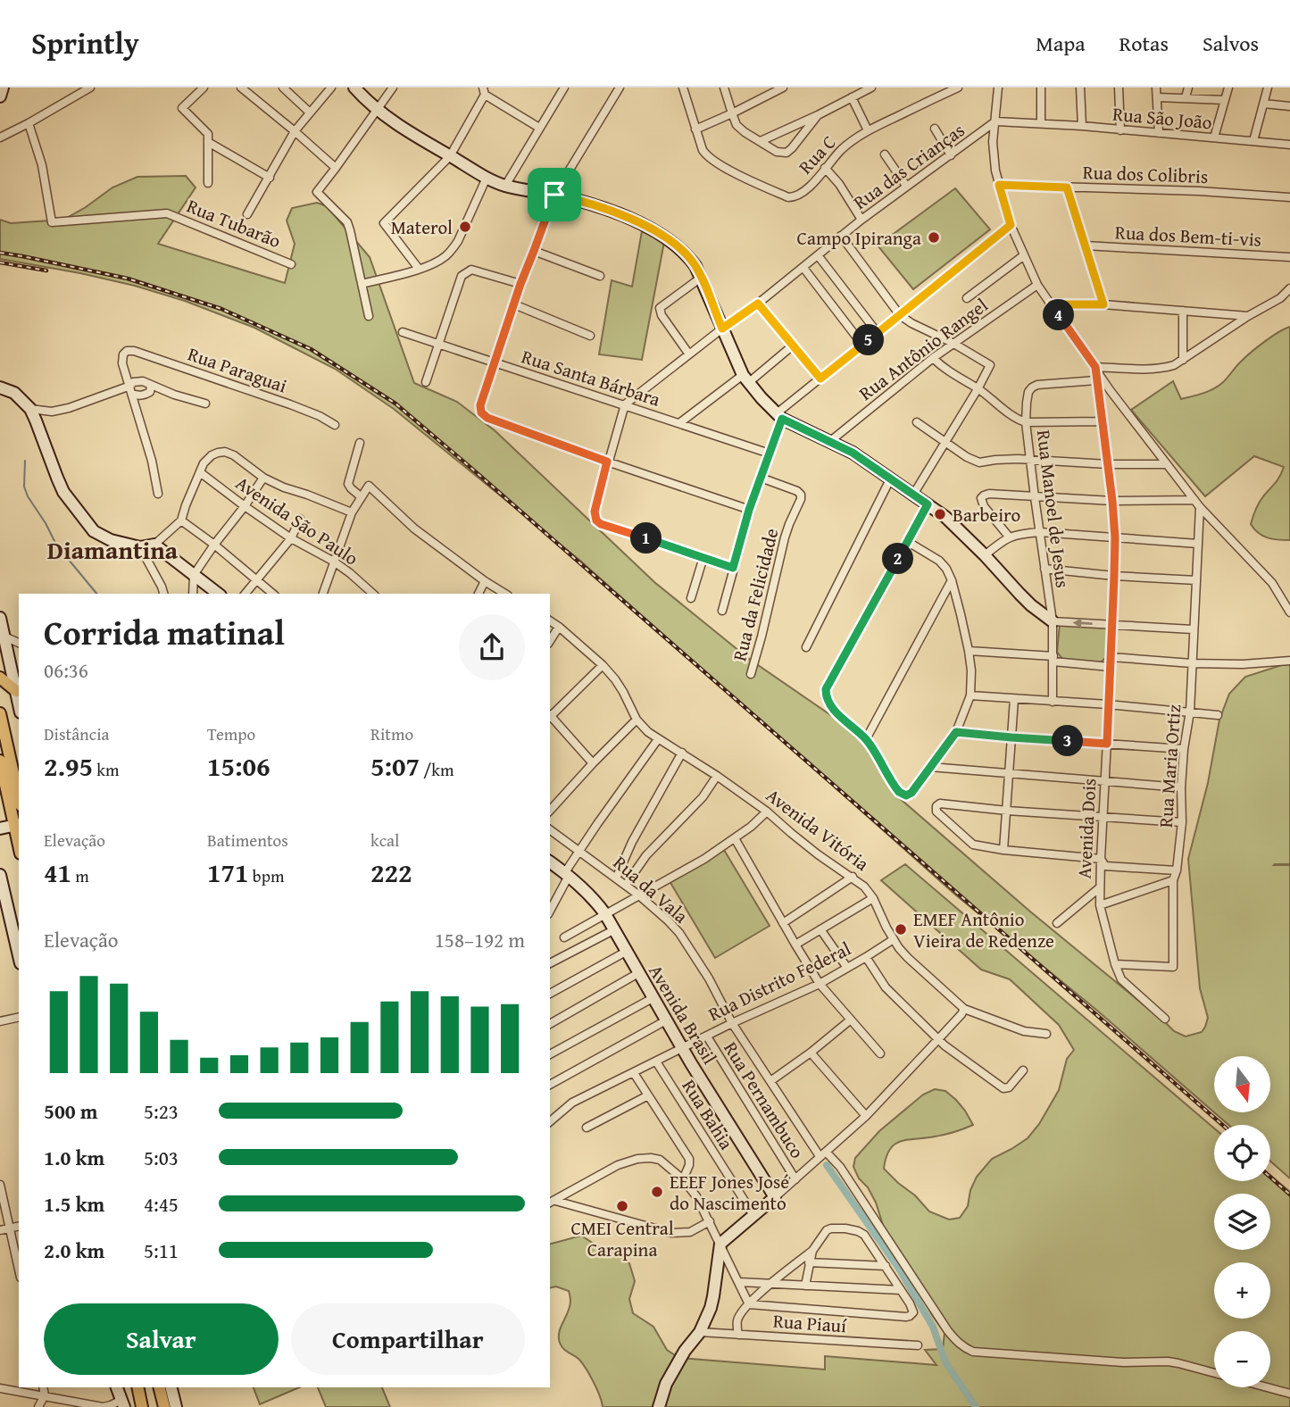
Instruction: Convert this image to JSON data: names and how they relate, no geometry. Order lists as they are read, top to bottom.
{
  "streets": {
    "street": [
      "Rua São João",
      "Rua C",
      "Rua das Crianças",
      "Rua dos Colibris",
      "Rua Tubarão",
      "Rua dos Bem-ti-vis",
      "Rua Antônio Rangel",
      "Rua Paraguai",
      "Rua Santa Bárbara",
      "Rua Manoel de Jesus",
      "Avenida São Paulo",
      "Rua da Felicidade",
      "Rua Maria Ortiz",
      "Avenida Dois",
      "Avenida Vitória",
      "Rua da Vala",
      "Rua Distrito Federal",
      "Avenida Brasil",
      "Rua Pernambuco",
      "Rua Bahia",
      "Rua Piauí"
    ]
  },
  "crossings": [
    ["Rua São João", "Rua das Crianças"],
    ["Rua das Crianças", "Rua Santa Bárbara"],
    ["Rua Manoel de Jesus", "Avenida Dois"],
    ["Rua Maria Ortiz", "Avenida Dois"],
    ["Avenida Vitória", "Rua Distrito Federal"],
    ["Rua da Vala", "Rua Distrito Federal"],
    ["Rua Distrito Federal", "Avenida Brasil"],
    ["Rua Distrito Federal", "Rua Pernambuco"],
    ["Rua Distrito Federal", "Rua Bahia"]
  ],
  "districts": ["Diamantina"],
  "places": [
    "Materol",
    "Campo Ipiranga",
    "Barbeiro",
    "EMEF Antônio Vieira de Redenze",
    "EEEF Jones José do Nascimento",
    "CMEI Central Carapina"
  ],
  "north": "bottom",
  "page": {
    "header": "Sprintly",
    "nav": ["Mapa", "Rotas", "Salvos"],
    "pins": [
      "4",
      "5",
      "1",
      "2",
      "3"
    ],
    "heading": ["Corrida matinal", "06:36"],
    "stats": [
      ["Distância", "2.95 km"],
      ["Tempo", "15:06"],
      ["Ritmo", "5:07 /km"],
      ["Elevação", "41 m"],
      ["Batimentos", "171 bpm"],
      ["kcal", "222"]
    ],
    "chart": ["Elevação", "158–192 m"],
    "map_buttons": ["+", "−"],
    "list": [
      {
        "name": "500 m",
        "note": "5:23"
      },
      {
        "name": "1.0 km",
        "note": "5:03"
      },
      {
        "name": "1.5 km",
        "note": "4:45"
      },
      {
        "name": "2.0 km",
        "note": "5:11"
      }
    ],
    "buttons": ["Salvar", "Compartilhar"]
  }
}
